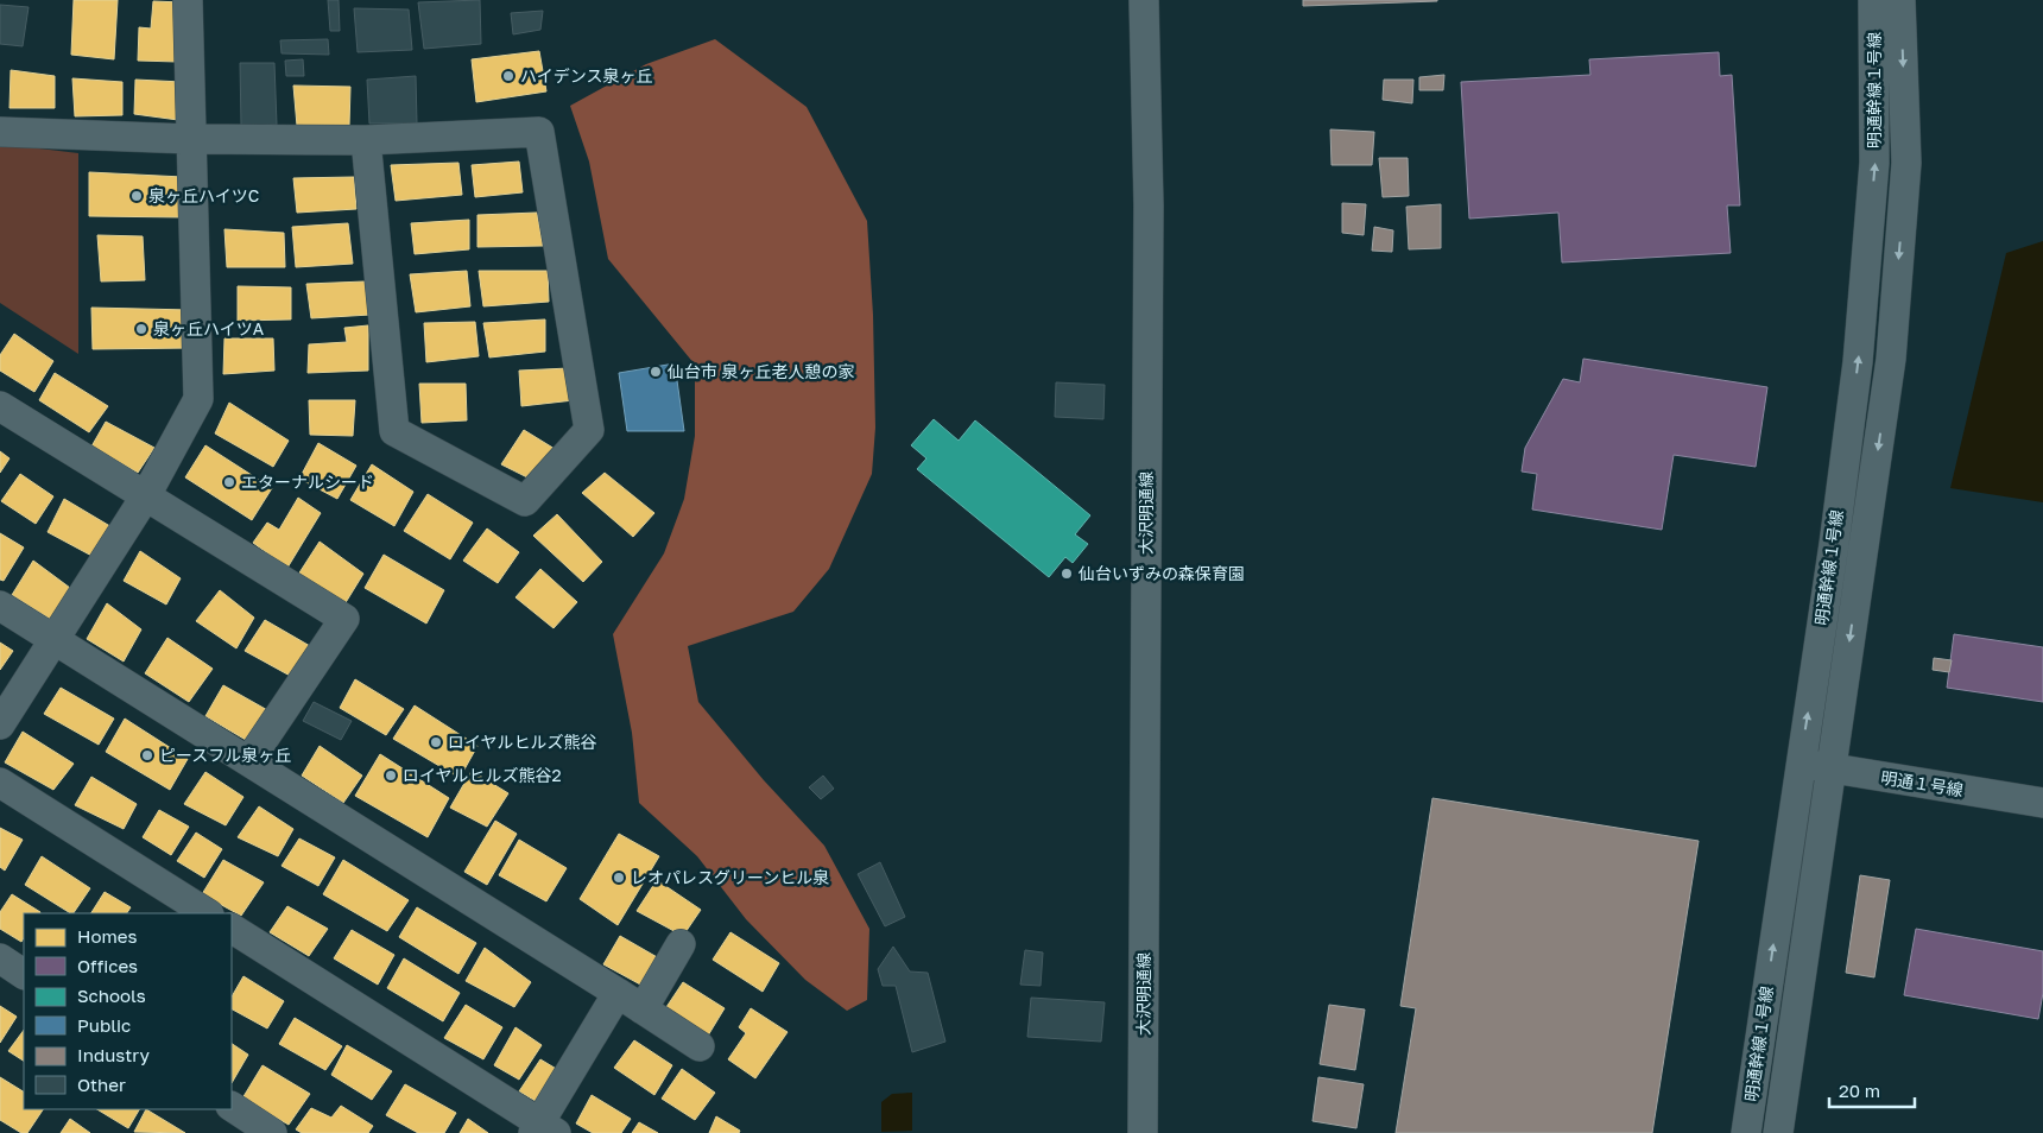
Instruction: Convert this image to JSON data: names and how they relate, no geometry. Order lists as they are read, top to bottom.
{
  "streets": {
    "street": ["明通幹線１号線", "大沢明通線", "明通１号線"]
  },
  "crossings": [
    ["明通幹線１号線", "明通１号線"]
  ],
  "places": [
    "ハイデンス泉ヶ丘",
    "泉ヶ丘ハイツC",
    "泉ヶ丘ハイツA",
    "仙台市 泉ヶ丘老人憩の家",
    "エターナルシード",
    "仙台いずみの森保育園",
    "ロイヤルヒルズ熊谷",
    "ピースフル泉ヶ丘",
    "ロイヤルヒルズ熊谷2",
    "レオパレスグリーンヒル泉"
  ],
  "legend": [
    "Homes",
    "Offices",
    "Schools",
    "Public",
    "Industry",
    "Other"
  ],
  "scale_bar": "20 m"
}
